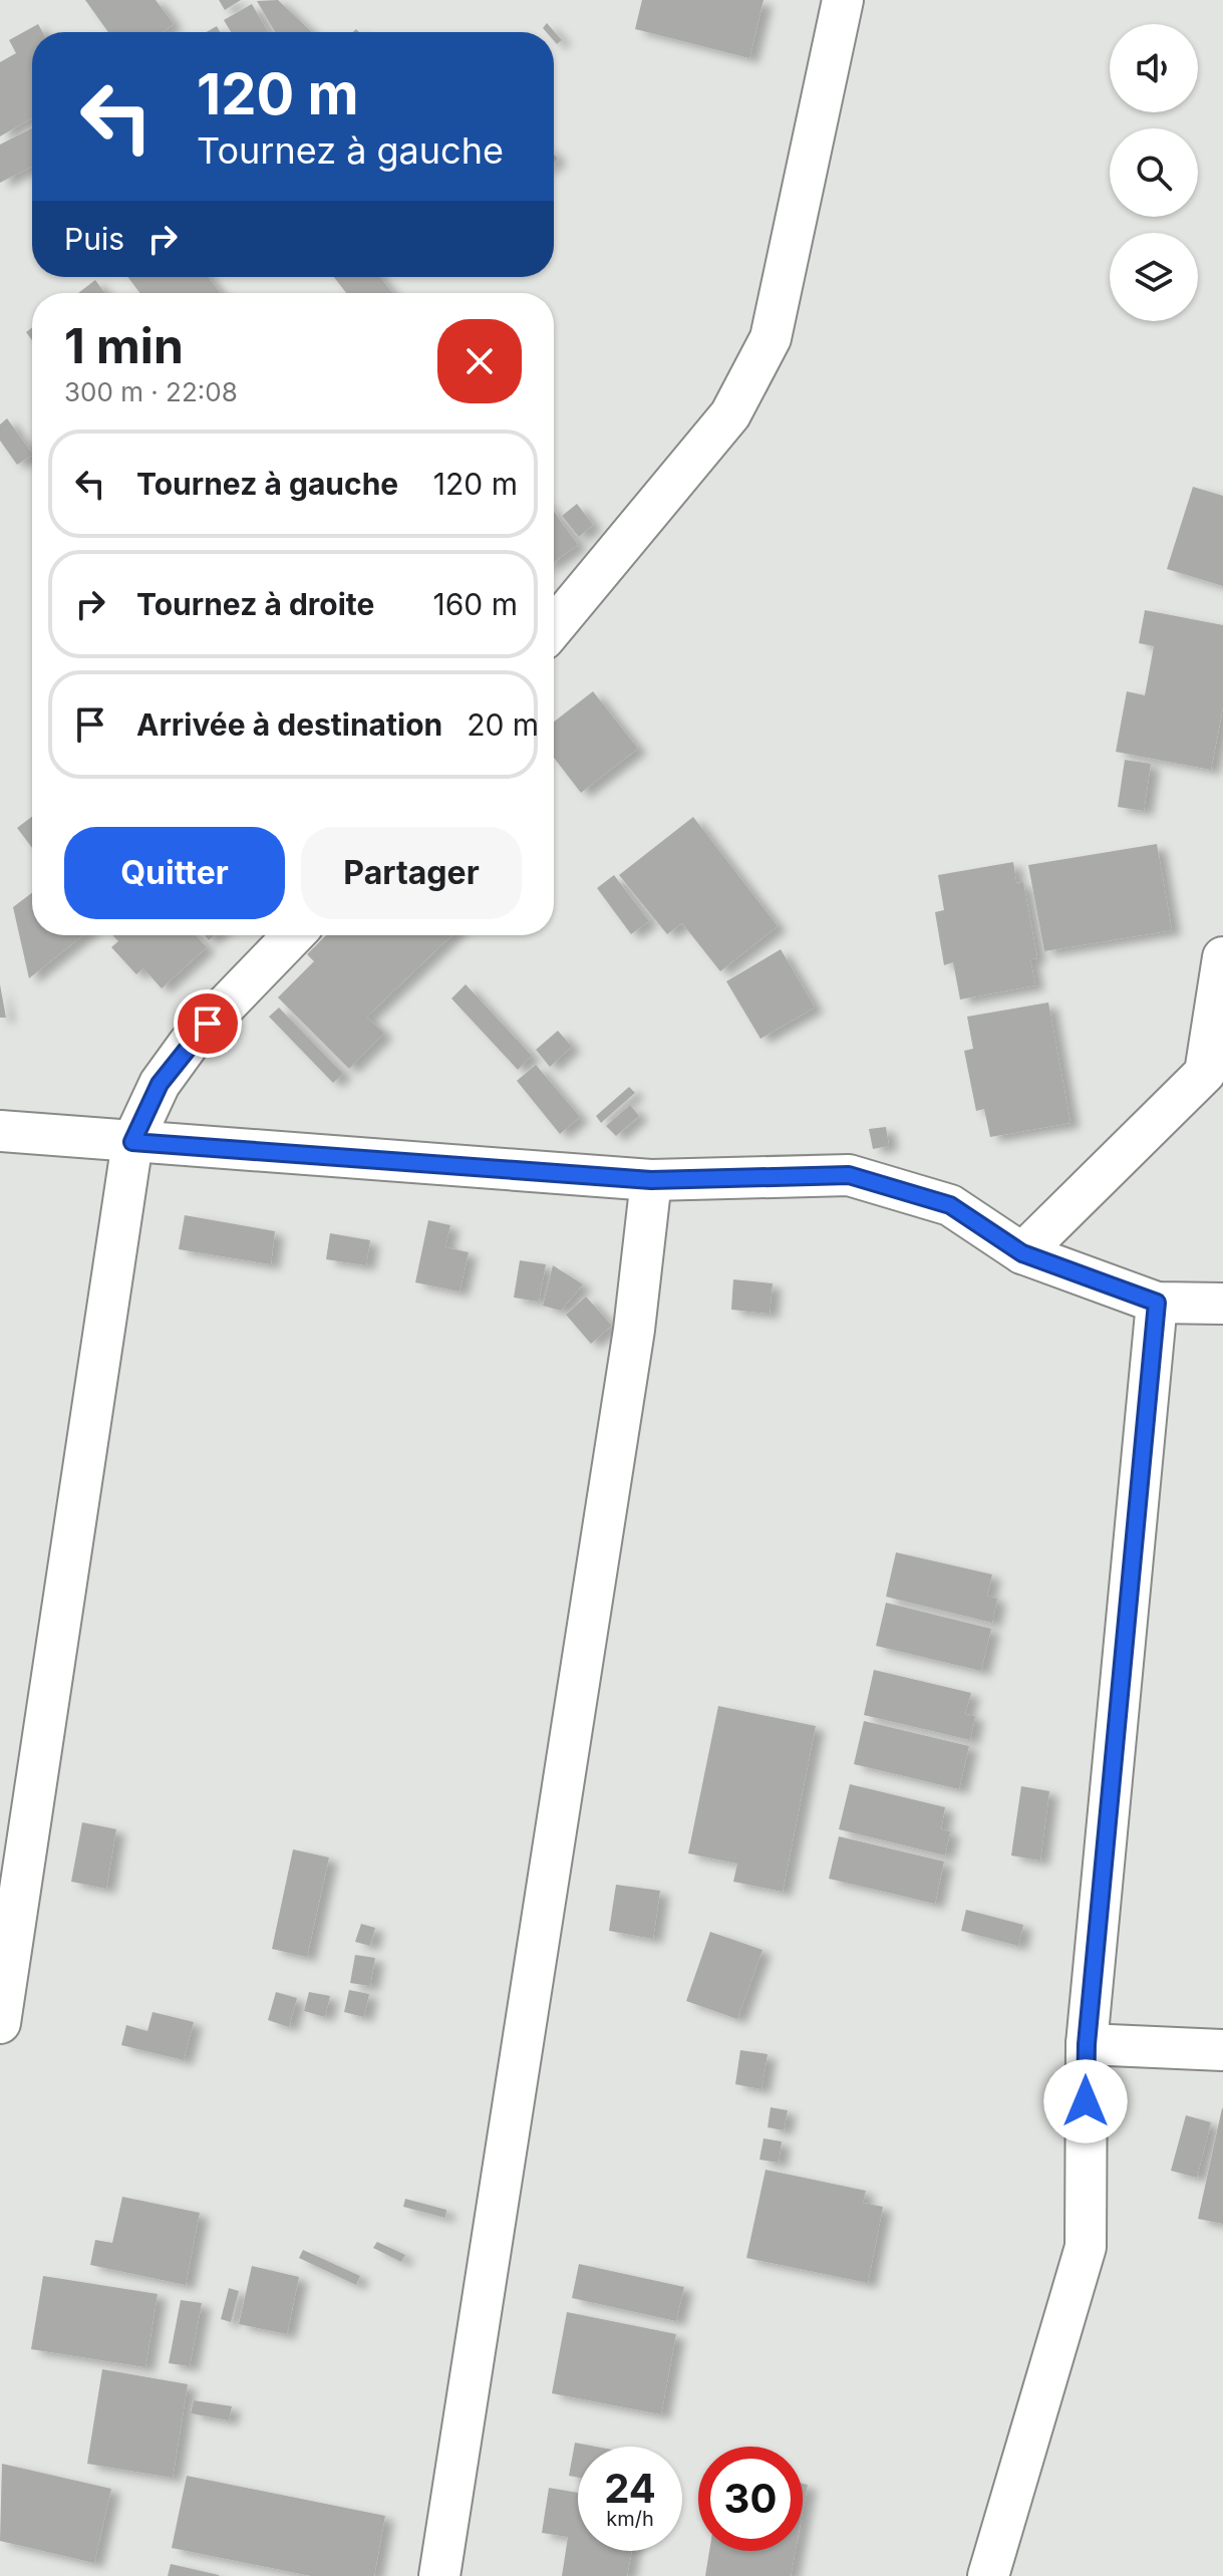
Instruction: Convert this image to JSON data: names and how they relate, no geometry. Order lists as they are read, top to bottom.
{
  "page": {
    "turn": ["120 m", "Tournez à gauche"],
    "then": "Puis",
    "heading": ["1 min", "300 m · 22:08"],
    "list": [
      {
        "name": "Tournez à gauche",
        "value": "120 m"
      },
      {
        "name": "Tournez à droite",
        "value": "160 m"
      },
      {
        "name": "Arrivée à destination",
        "value": "20 m"
      }
    ],
    "buttons": ["Quitter", "Partager"],
    "speed": "24 km/h",
    "limit": "30"
  }
}
